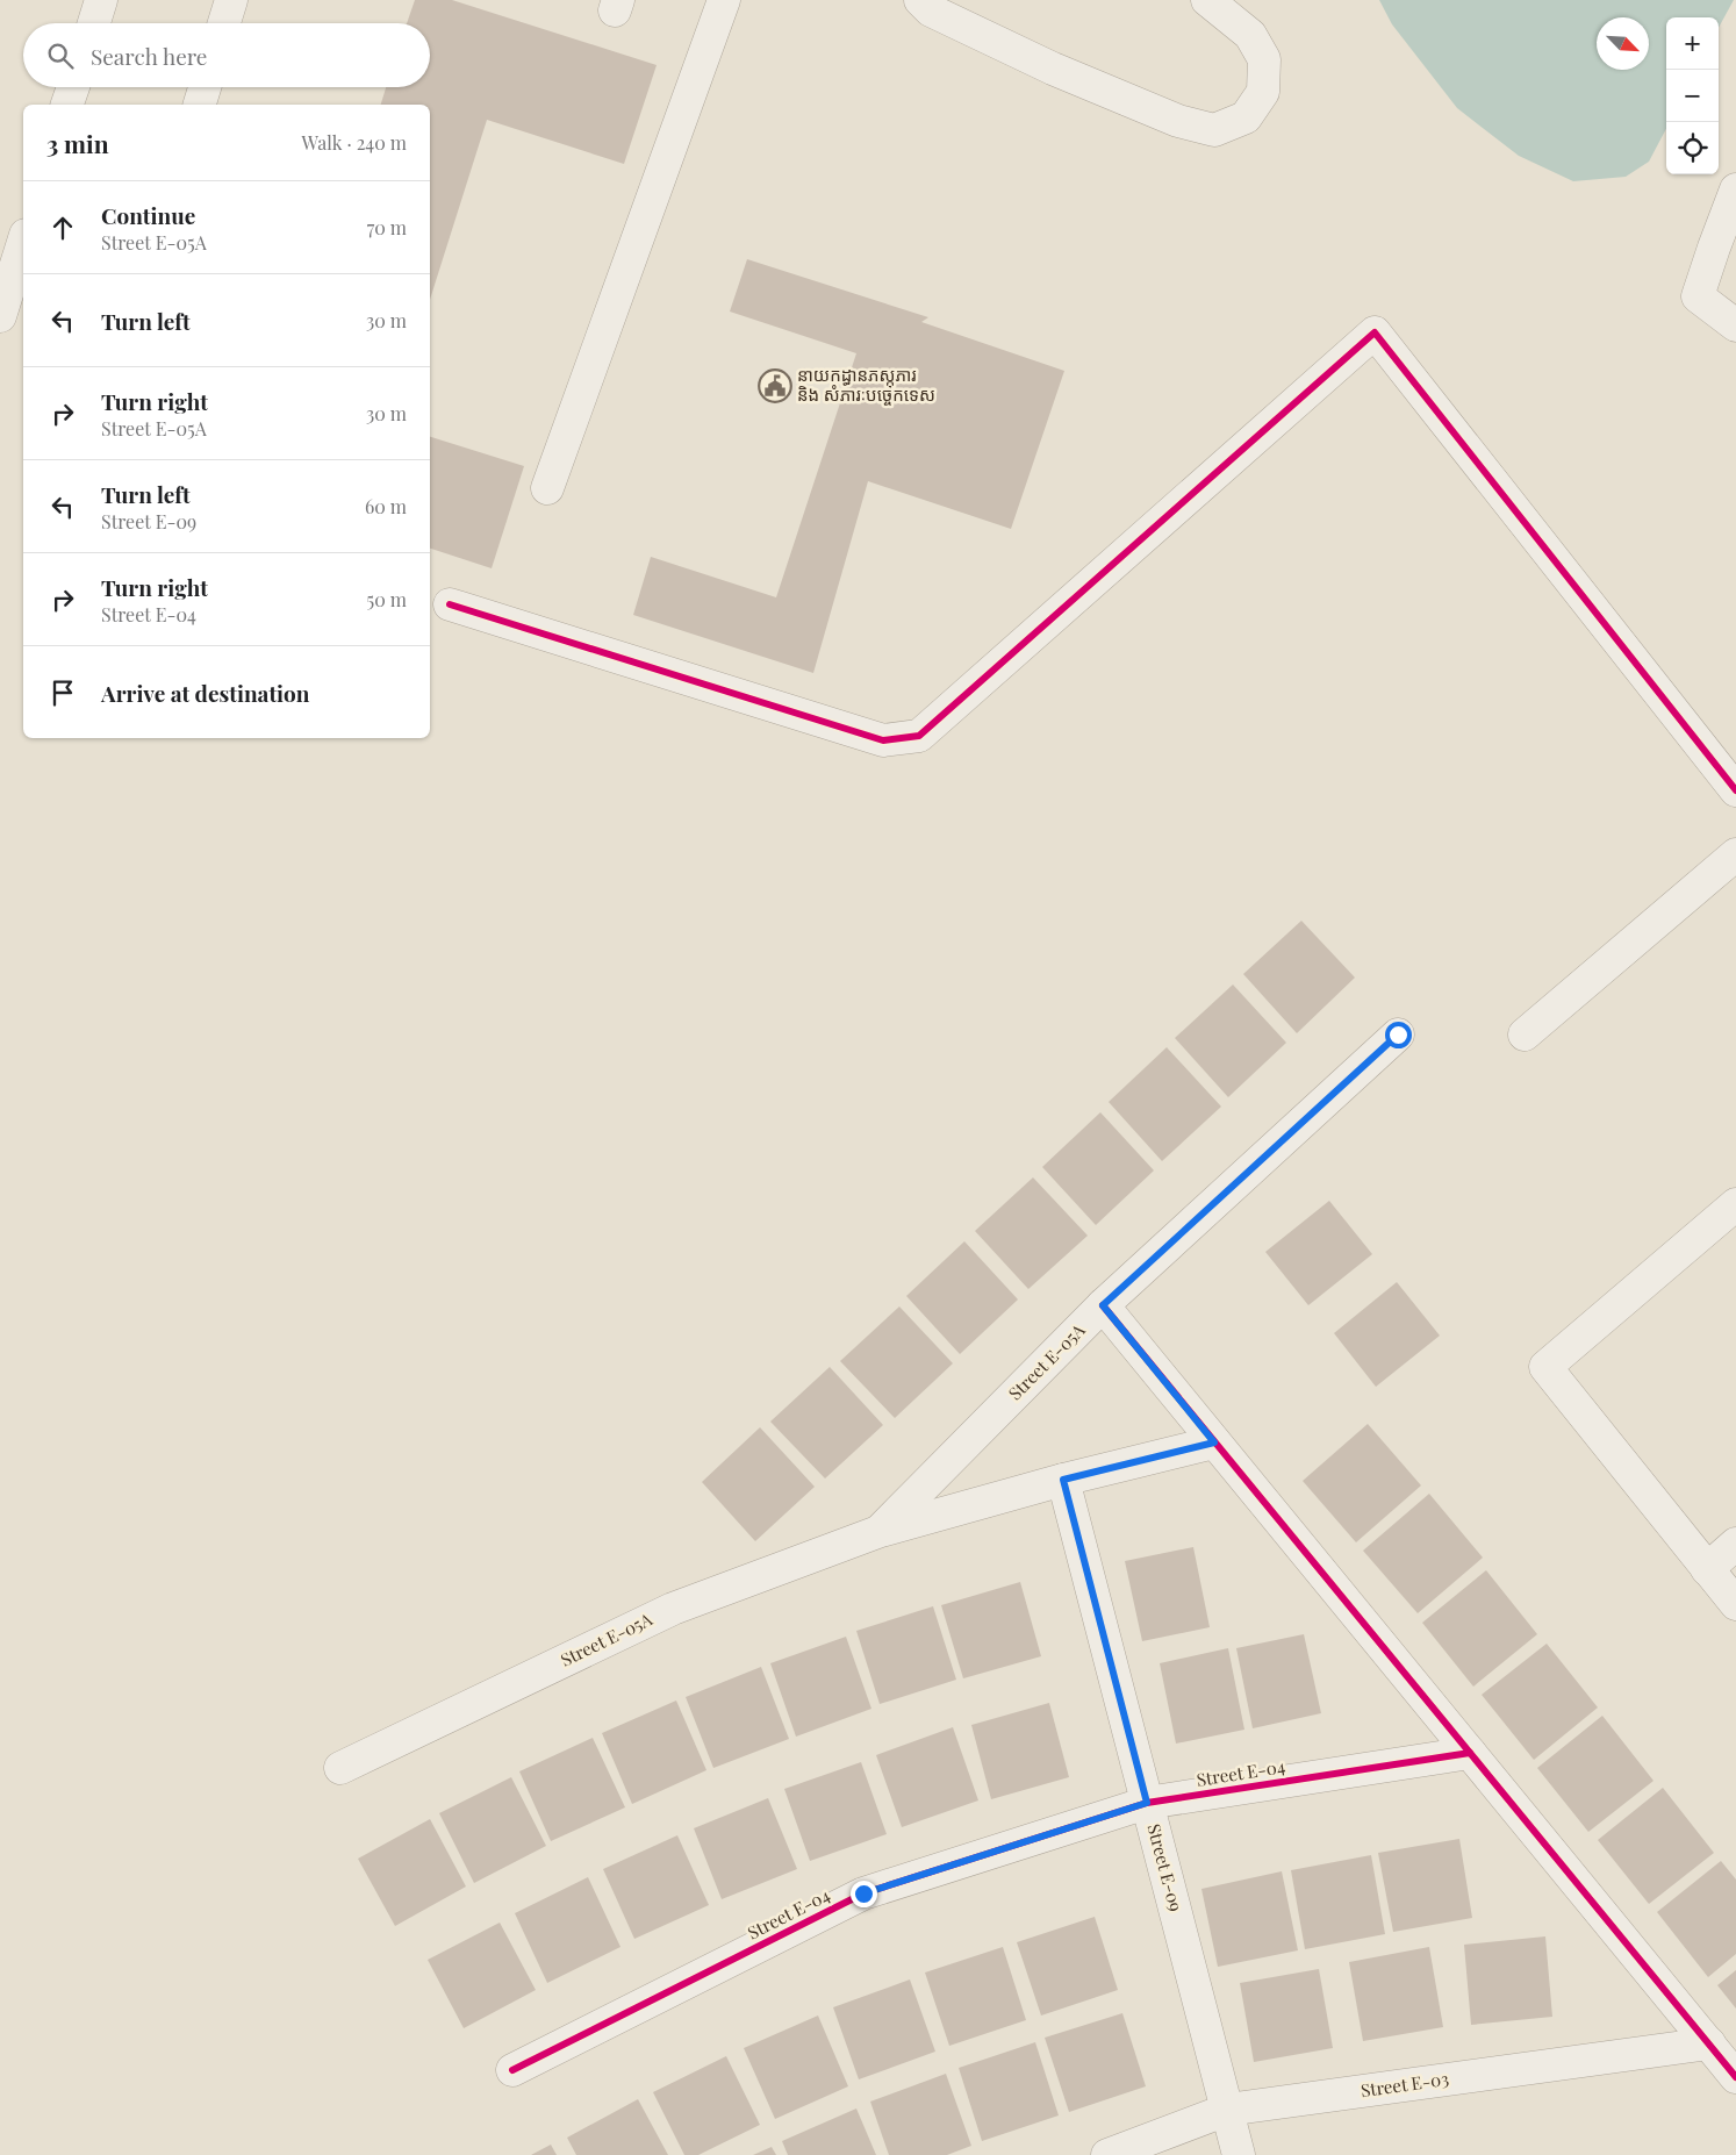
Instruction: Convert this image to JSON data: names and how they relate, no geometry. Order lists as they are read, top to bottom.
{
  "streets": {
    "street": [
      "Street E-05A",
      "Street E-04",
      "Street E-09",
      "Street E-03"
    ]
  },
  "crossings": [
    ["Street E-05A", "Street E-09"],
    ["Street E-04", "Street E-09"],
    ["Street E-09", "Street E-03"]
  ],
  "places": {
    "public building": ["នាយកដ្ធានភស្កុភារ និង សំភារៈបច្ចេកទេស"]
  },
  "north": "bottom right",
  "page": {
    "map_buttons": ["+", "−"],
    "search": "Search here",
    "heading": ["3 min", "Walk · 240 m"],
    "list": [
      ["Continue", "Street E-05A", "70 m"],
      ["Turn left", "30 m"],
      ["Turn right", "Street E-05A", "30 m"],
      ["Turn left", "Street E-09", "60 m"],
      ["Turn right", "Street E-04", "50 m"],
      "Arrive at destination"
    ]
  }
}
